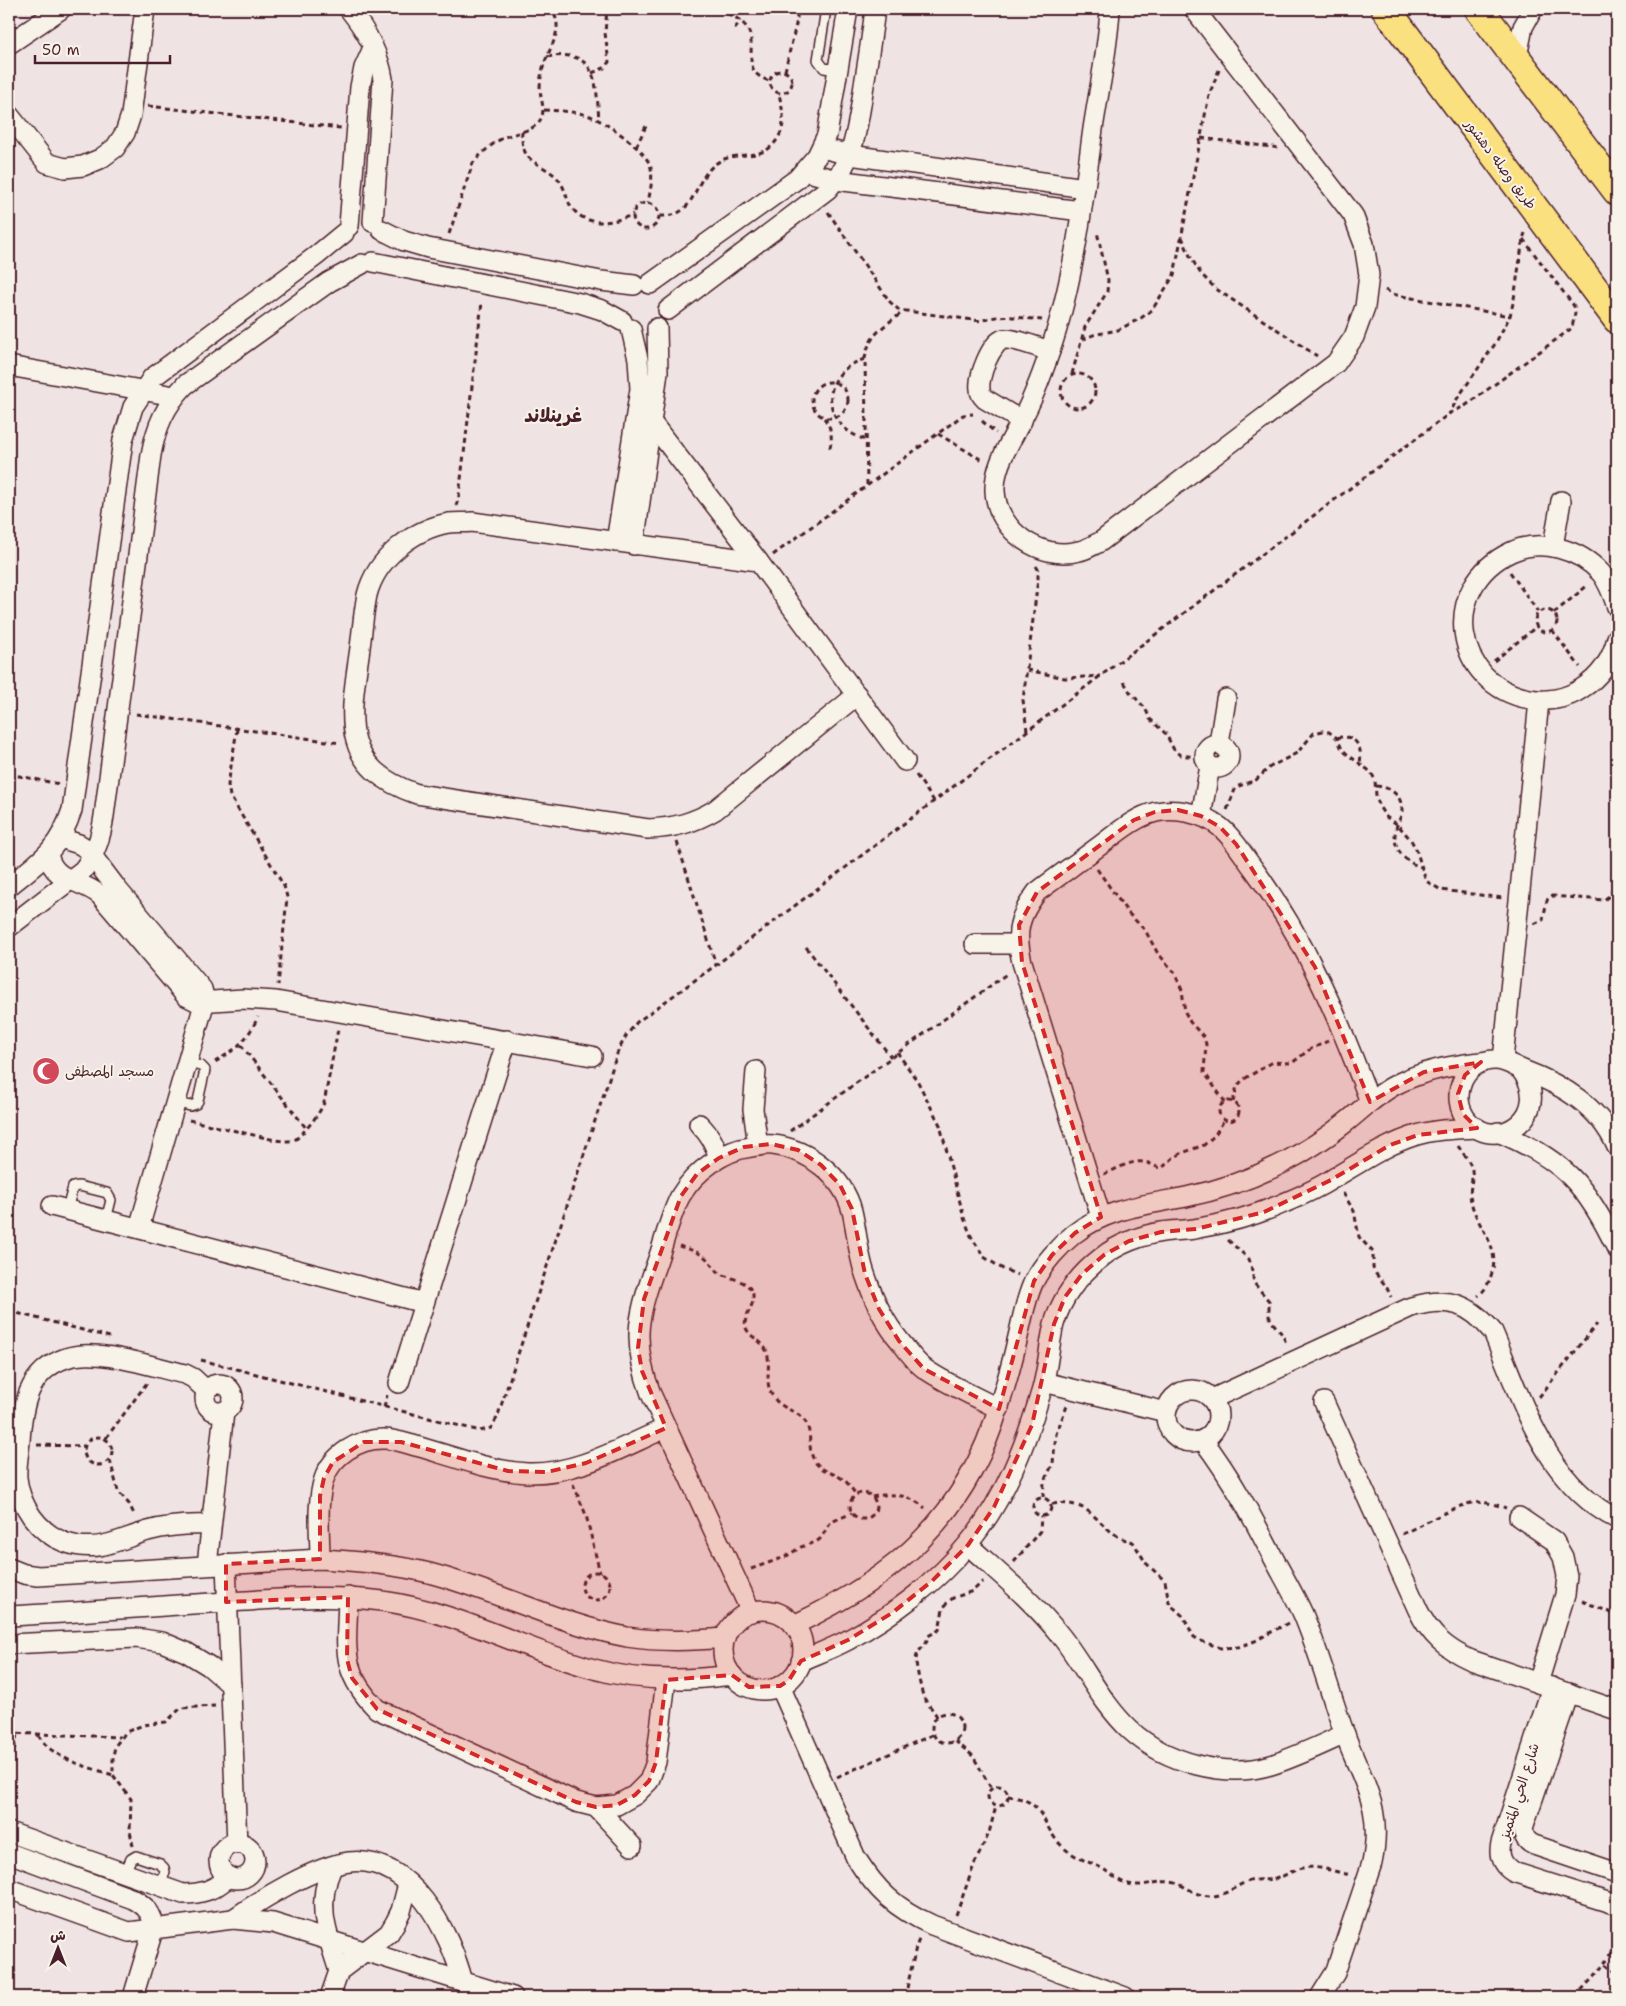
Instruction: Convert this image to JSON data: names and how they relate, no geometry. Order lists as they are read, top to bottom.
{
  "streets": {
    "main road": ["طريق وصله دهشور"],
    "street": ["شارع الحي المتميز"]
  },
  "districts": ["غرينلاند"],
  "places": {
    "mosque": ["مسجد المصطفى"]
  },
  "scale_bar": "50 m",
  "north": "top"
}
